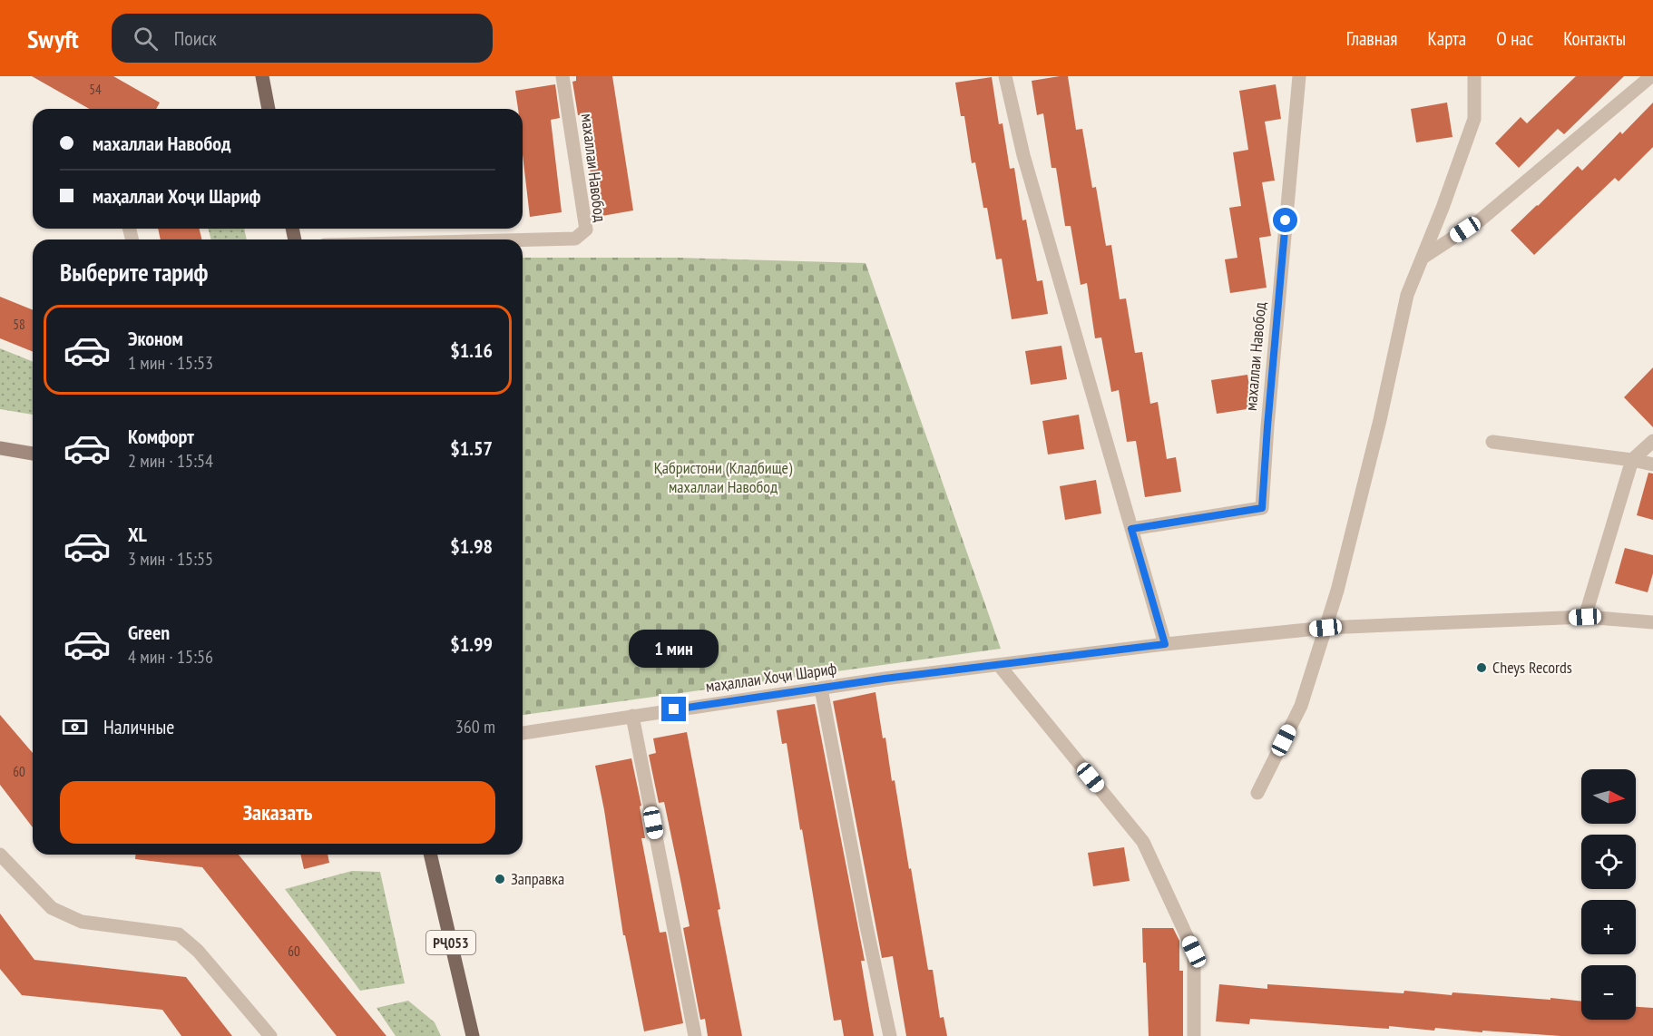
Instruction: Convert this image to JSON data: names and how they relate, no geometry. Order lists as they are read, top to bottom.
{
  "streets": {
    "main road": ["РҶ053"],
    "street": ["махаллаи Навобод", "маҳаллаи Хоҷи Шариф"]
  },
  "parks": ["Қабристони (Кладбище) махаллаи Навобод"],
  "places": ["Cheys Records", "Заправка"],
  "house_numbers": [
    "54",
    "58",
    "60",
    "60"
  ],
  "north": "right",
  "page": {
    "header": "Swyft",
    "search": "Поиск",
    "nav": [
      "Главная",
      "Карта",
      "О нас",
      "Контакты"
    ],
    "banner": ["махаллаи Навобод", "маҳаллаи Хоҷи Шариф"],
    "heading": "Выберите тариф",
    "list": [
      {
        "name": "Эконом",
        "note": "1 мин · 15:53",
        "value": "$1.16"
      },
      {
        "name": "Комфорт",
        "note": "2 мин · 15:54",
        "value": "$1.57"
      },
      {
        "name": "XL",
        "note": "3 мин · 15:55",
        "value": "$1.98"
      },
      {
        "name": "Green",
        "note": "4 мин · 15:56",
        "value": "$1.99"
      }
    ],
    "bubble": "1 мин",
    "pay": ["Наличные", "360 m"],
    "map_buttons": ["+", "−"],
    "buttons": "Заказать"
  }
}
